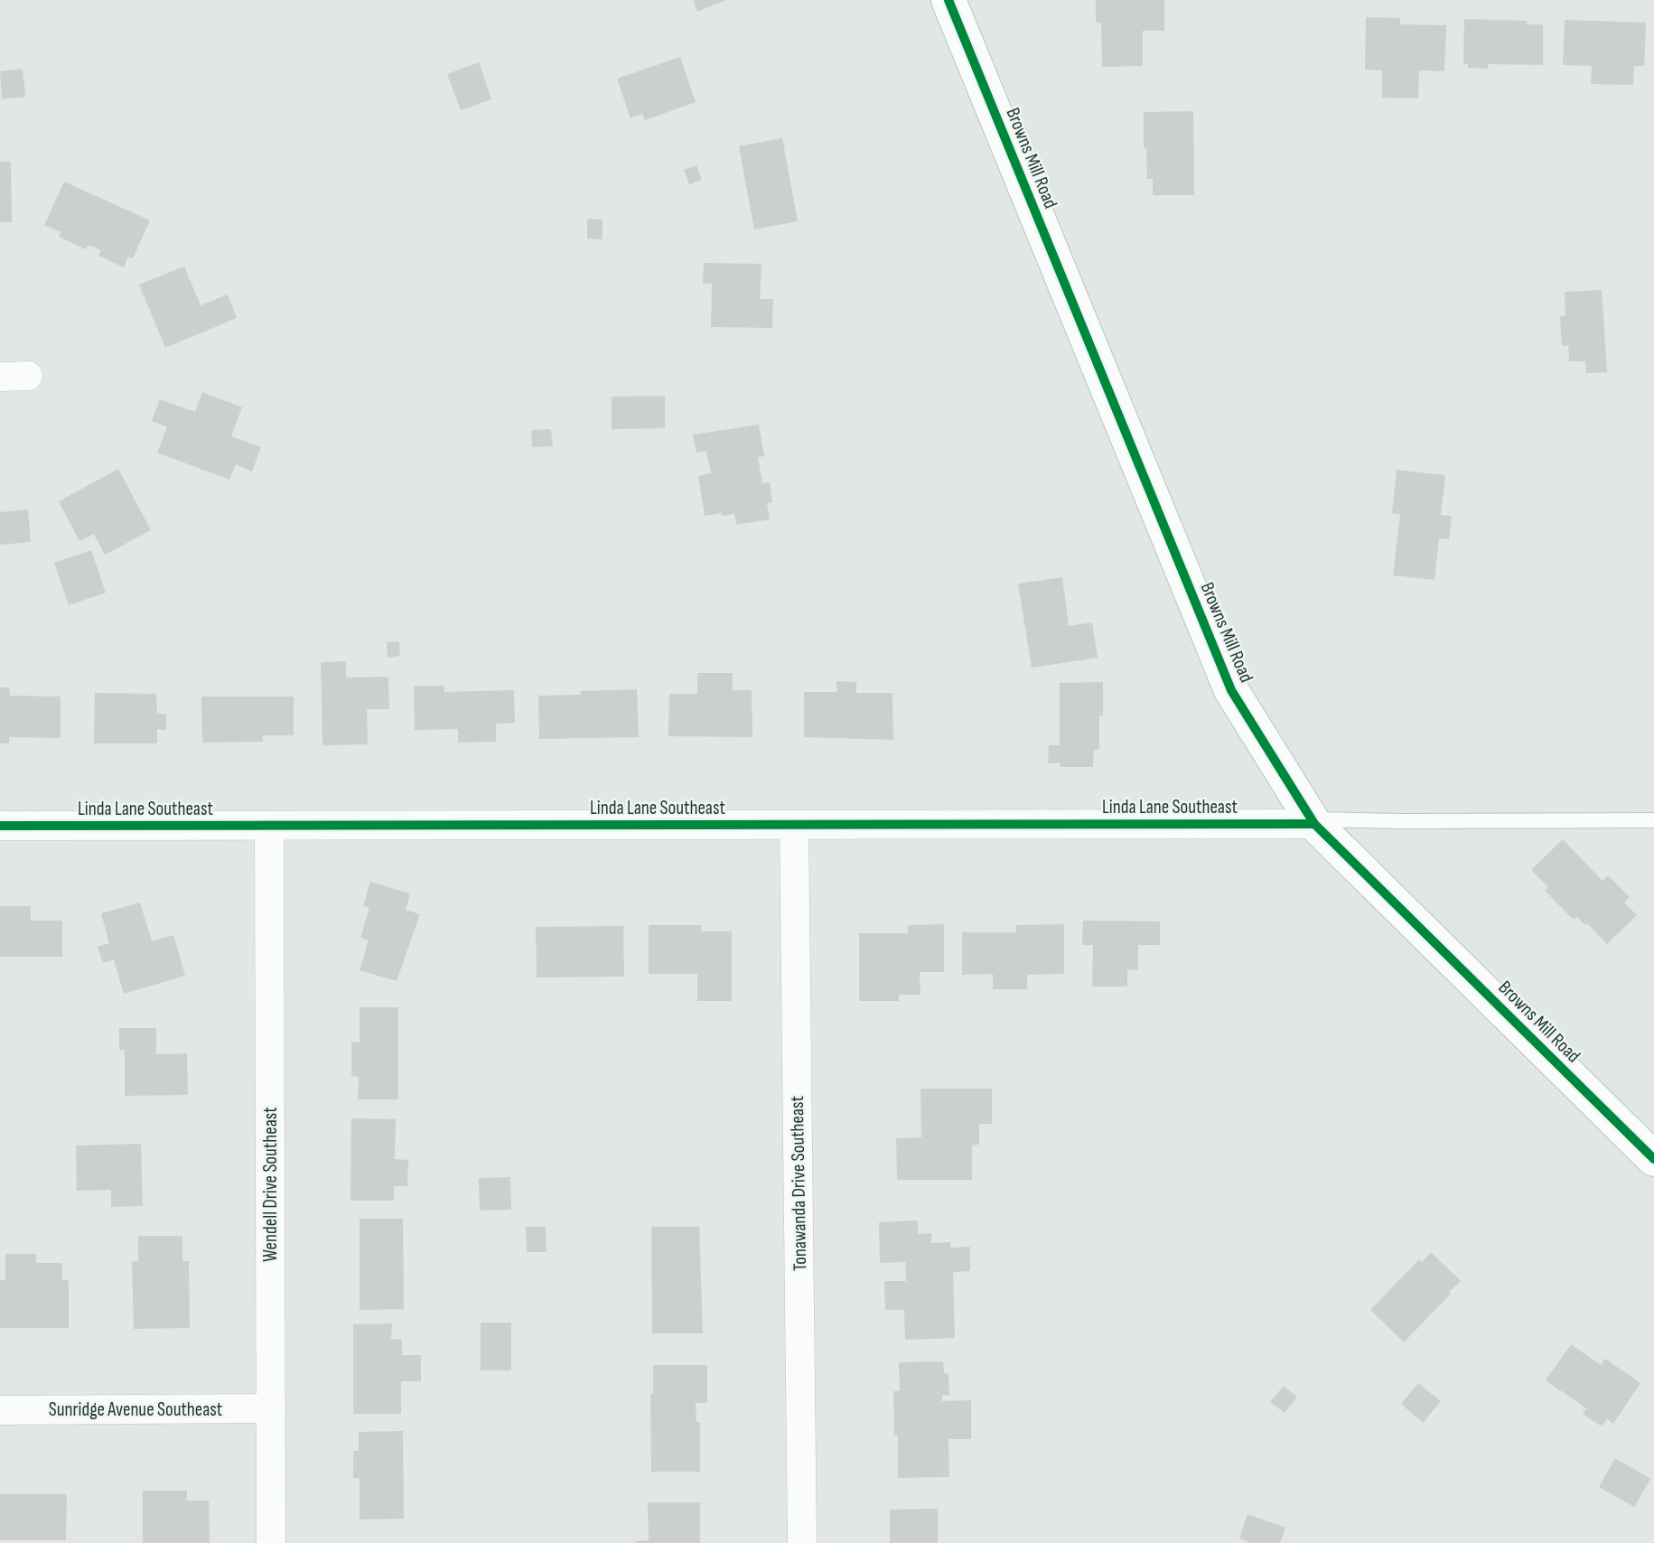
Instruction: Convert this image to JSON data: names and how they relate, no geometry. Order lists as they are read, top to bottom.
{
  "streets": {
    "street": [
      "Browns Mill Road",
      "Linda Lane Southeast",
      "Tonawanda Drive Southeast",
      "Wendell Drive Southeast",
      "Sunridge Avenue Southeast"
    ]
  },
  "crossings": [
    ["Browns Mill Road", "Linda Lane Southeast"],
    ["Linda Lane Southeast", "Tonawanda Drive Southeast"],
    ["Linda Lane Southeast", "Wendell Drive Southeast"],
    ["Wendell Drive Southeast", "Sunridge Avenue Southeast"]
  ]
}
